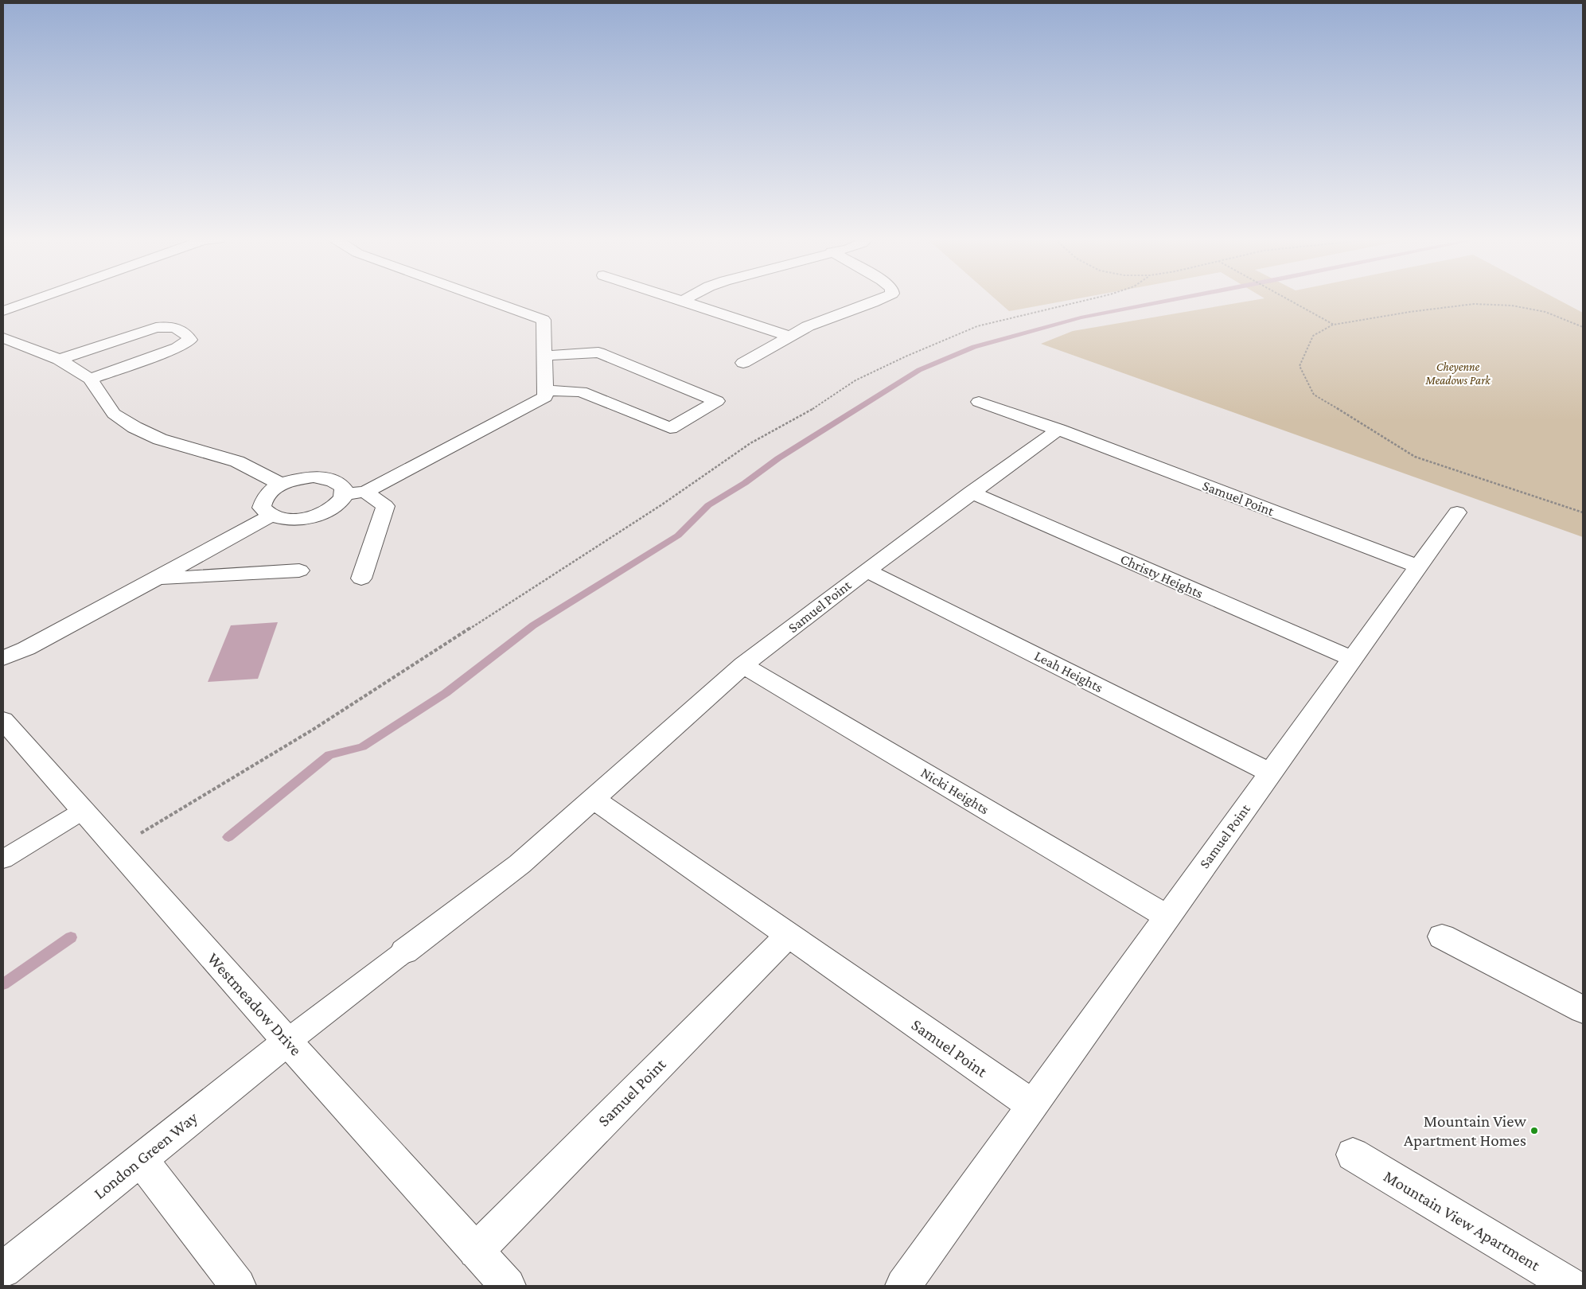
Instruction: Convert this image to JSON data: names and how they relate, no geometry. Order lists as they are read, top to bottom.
{
  "streets": {
    "street": [
      "Samuel Point",
      "Christy Heights",
      "Leah Heights",
      "Nicki Heights",
      "Westmeadow Drive",
      "London Green Way",
      "Mountain View Apartment"
    ]
  },
  "crossings": [
    ["Samuel Point", "Christy Heights"],
    ["Samuel Point", "Leah Heights"],
    ["Samuel Point", "Nicki Heights"],
    ["Samuel Point", "Westmeadow Drive"],
    ["Westmeadow Drive", "London Green Way"]
  ],
  "parks": ["Cheyenne Meadows Park"],
  "places": ["Mountain View Apartment Homes"]
}
